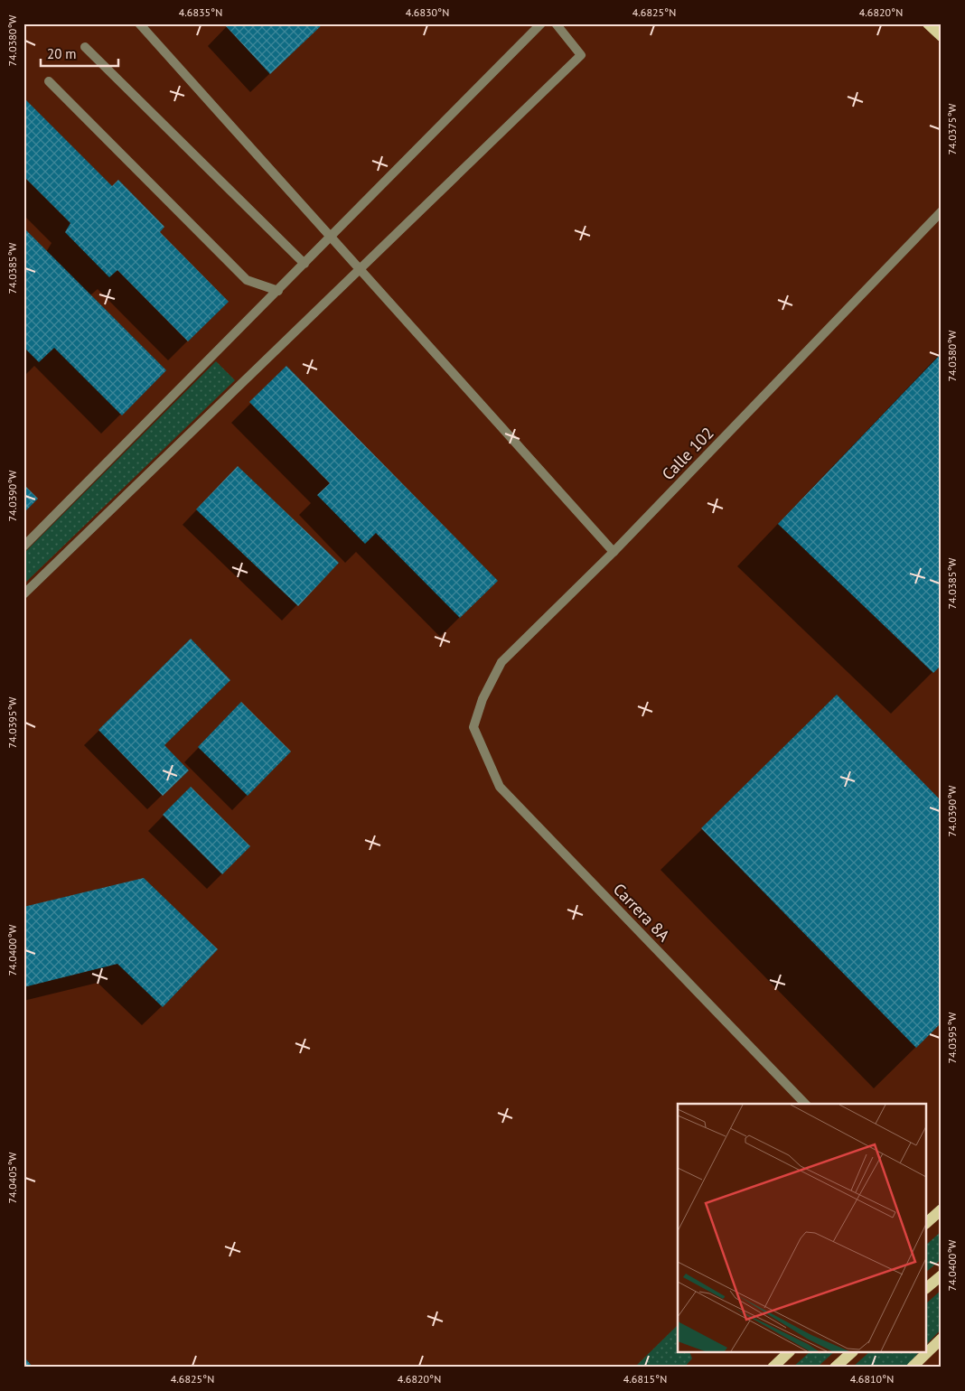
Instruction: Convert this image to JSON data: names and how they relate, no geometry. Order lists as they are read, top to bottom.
{
  "streets": {
    "street": ["Calle 102", "Carrera 8A"]
  },
  "crossings": [
    ["Calle 102", "Carrera 8A"]
  ],
  "scale_bar": "20 m",
  "coordinates": [
    "4.6835°N",
    "4.6830°N",
    "4.6825°N",
    "4.6820°N",
    "74.0380°W",
    "74.0375°W",
    "74.0385°W",
    "74.0390°W",
    "74.0395°W",
    "74.0400°W",
    "74.0405°W",
    "4.6815°N",
    "4.6810°N"
  ]
}
